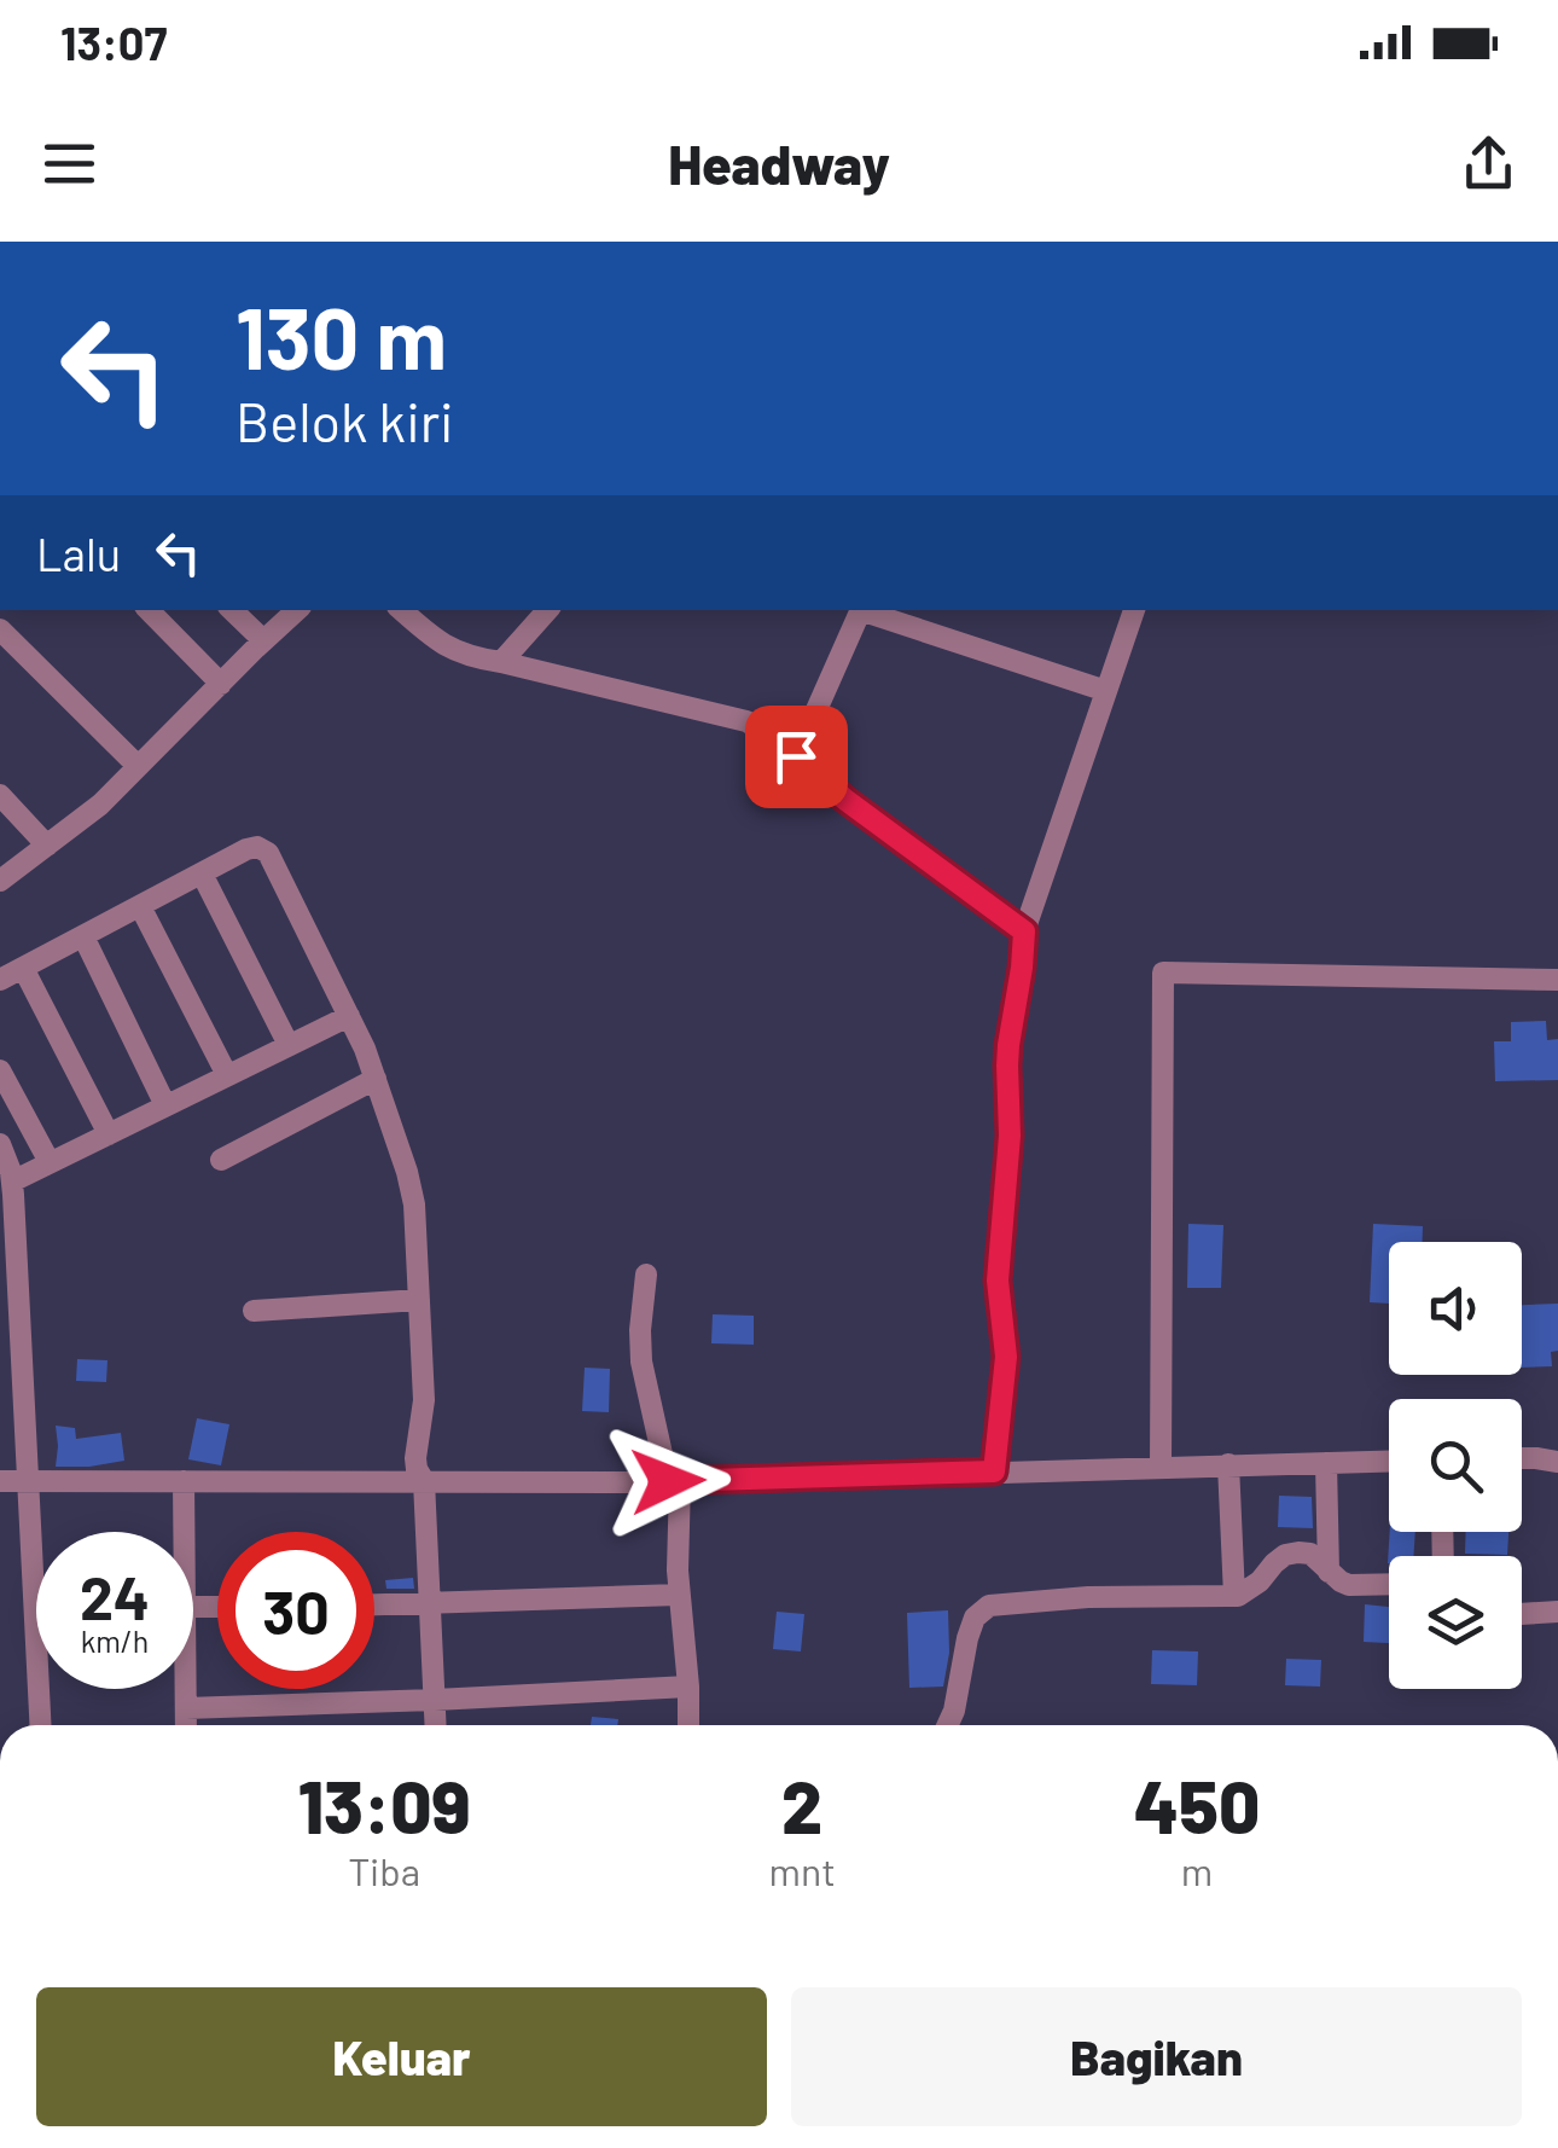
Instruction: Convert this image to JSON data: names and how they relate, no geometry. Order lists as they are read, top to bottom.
{
  "page": {
    "status": "13:07",
    "header": "Headway",
    "turn": ["130 m", "Belok kiri"],
    "then": "Lalu",
    "speed": "24 km/h",
    "limit": "30",
    "eta": [
      "13:09",
      "Tiba",
      "2",
      "mnt",
      "450",
      "m"
    ],
    "buttons": ["Keluar", "Bagikan"]
  }
}
